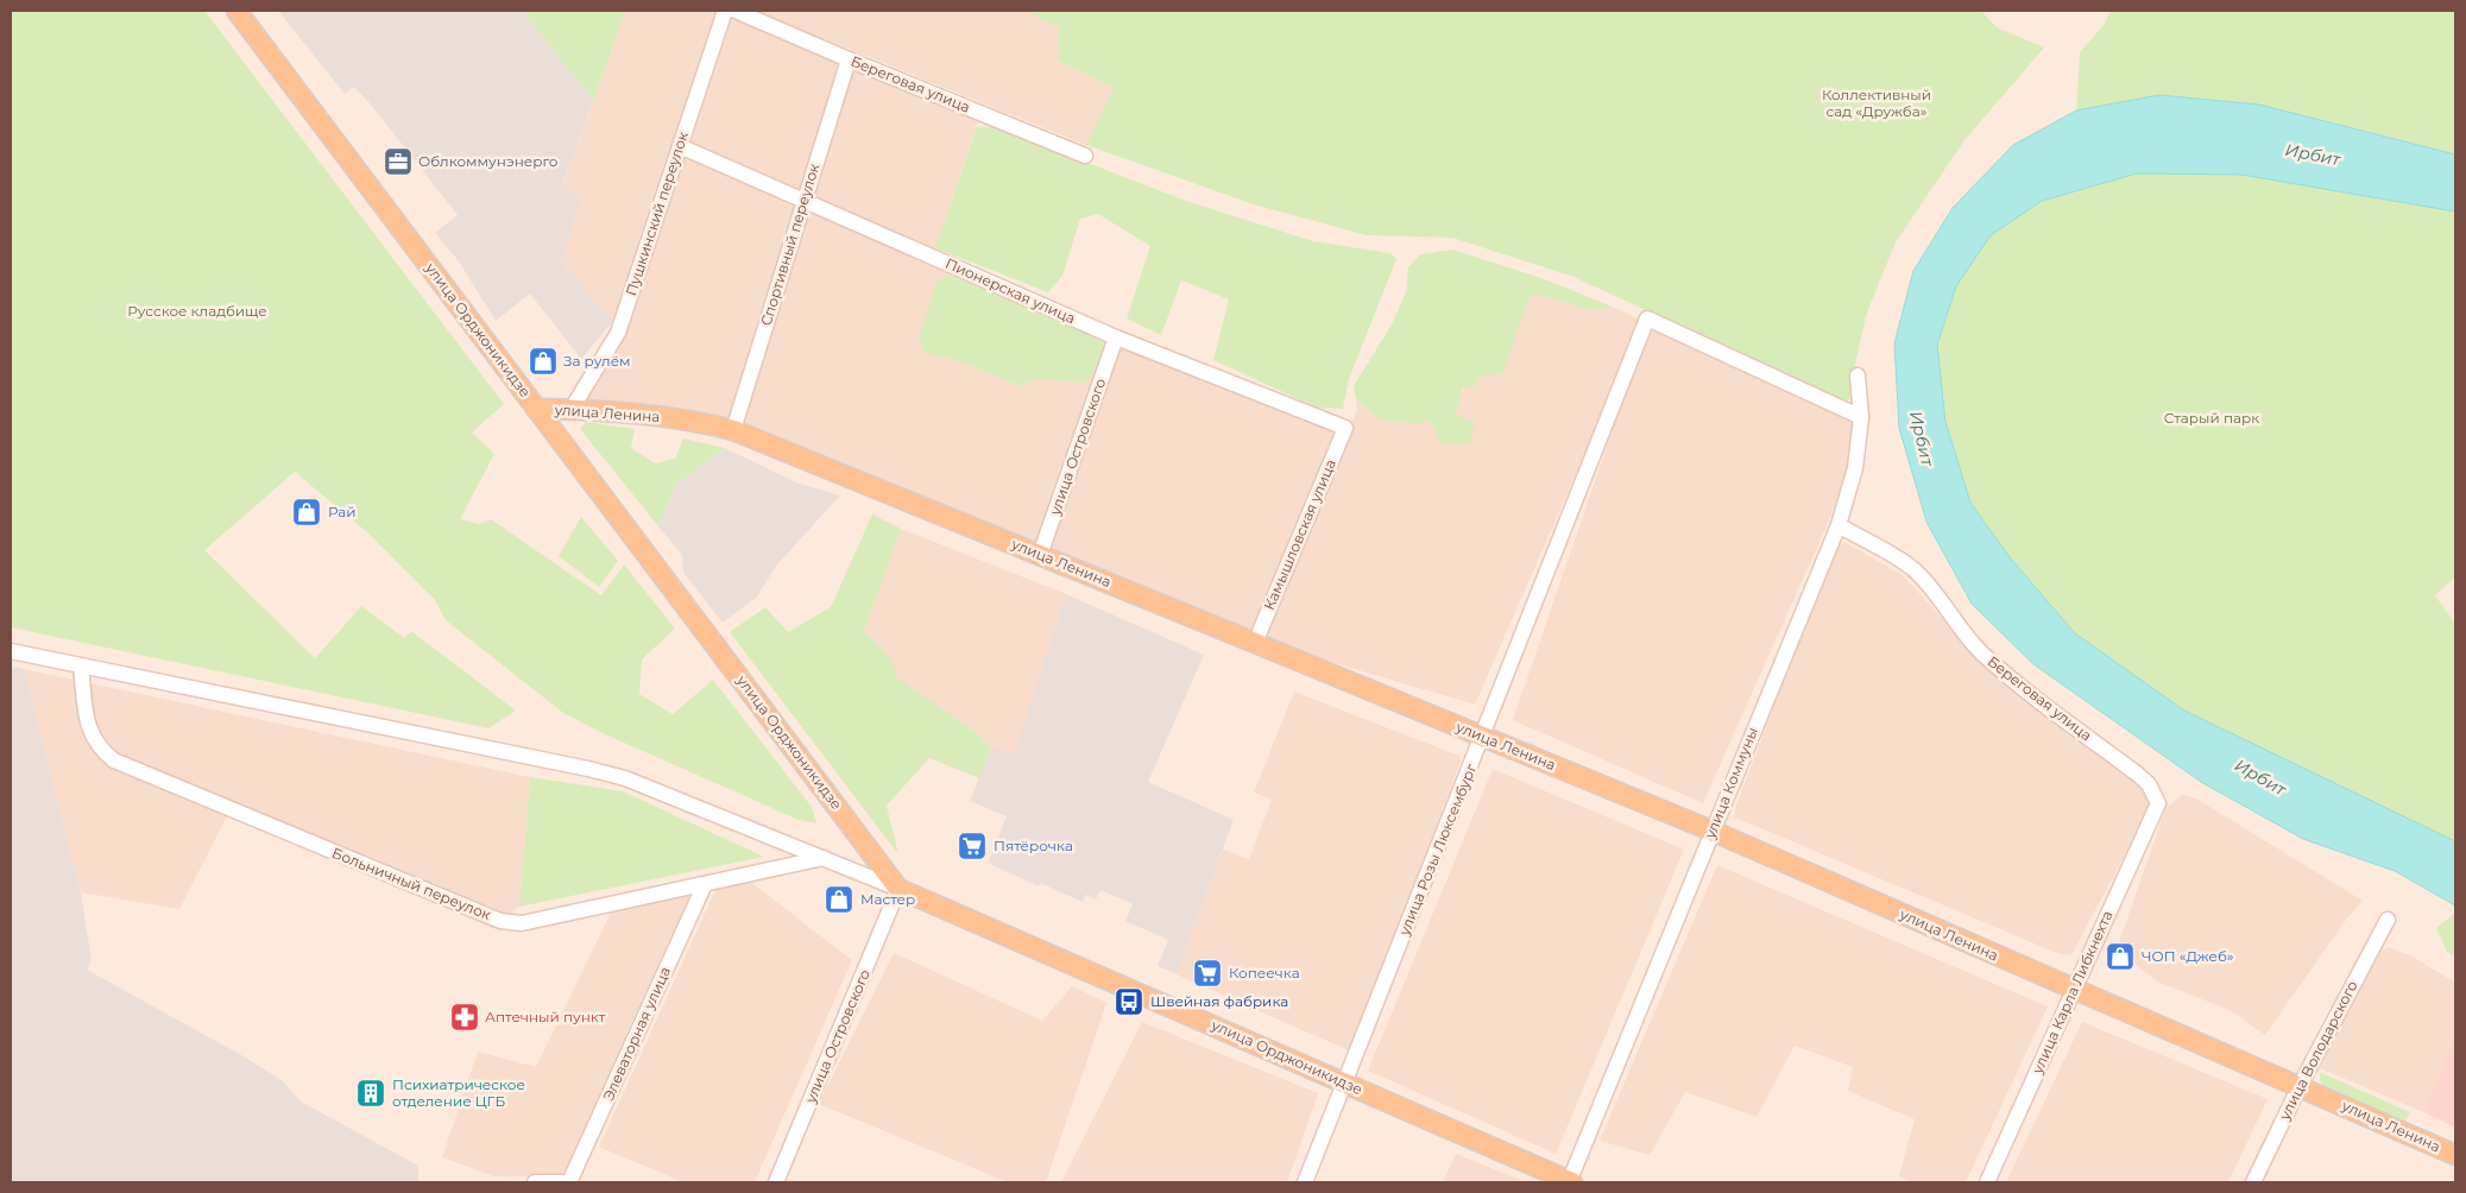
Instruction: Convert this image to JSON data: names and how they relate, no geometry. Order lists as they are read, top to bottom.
{
  "streets": {
    "main road": ["улица Орджоникидзе", "улица Ленина"],
    "street": [
      "Береговая улица",
      "Пушкинский переулок",
      "Спортивный переулок",
      "Пионерская улица",
      "улица Островского",
      "Камышловская улица",
      "улица Коммуны",
      "улица Розы Люксембург",
      "Больничный переулок",
      "улица Карла Либкнехта",
      "Элеваторная улица",
      "улица Володарского"
    ]
  },
  "crossings": [
    ["Береговая улица", "Спортивный переулок"],
    ["Береговая улица", "улица Коммуны"],
    ["Береговая улица", "улица Карла Либкнехта"],
    ["Пушкинский переулок", "Пионерская улица"],
    ["Пушкинский переулок", "улица Ленина"],
    ["Спортивный переулок", "Пионерская улица"],
    ["Спортивный переулок", "улица Ленина"],
    ["Пионерская улица", "улица Островского"],
    ["Пионерская улица", "Камышловская улица"],
    ["улица Орджоникидзе", "улица Ленина"],
    ["улица Орджоникидзе", "улица Островского"],
    ["улица Орджоникидзе", "улица Коммуны"],
    ["улица Орджоникидзе", "улица Розы Люксембург"],
    ["улица Ленина", "улица Островского"],
    ["улица Ленина", "Камышловская улица"],
    ["улица Ленина", "улица Коммуны"],
    ["улица Ленина", "улица Розы Люксембург"],
    ["улица Ленина", "улица Карла Либкнехта"],
    ["улица Ленина", "улица Володарского"],
    ["улица Коммуны", "улица Розы Люксембург"],
    ["Больничный переулок", "Элеваторная улица"]
  ],
  "water": ["Ирбит"],
  "parks": ["Коллективный сад «Дружба»", "Русское кладбище", "Старый парк"],
  "places": {
    "office": ["Облкоммунэнерго"],
    "shop": [
      "За рулём",
      "Рай",
      "Мастер",
      "ЧОП «Джеб»"
    ],
    "supermarket": ["Пятёрочка", "Копеечка"],
    "bus stop": ["Швейная фабрика"],
    "pharmacy": ["Аптечный пункт"],
    "building": ["Психиатрическое отделение ЦГБ"]
  }
}
